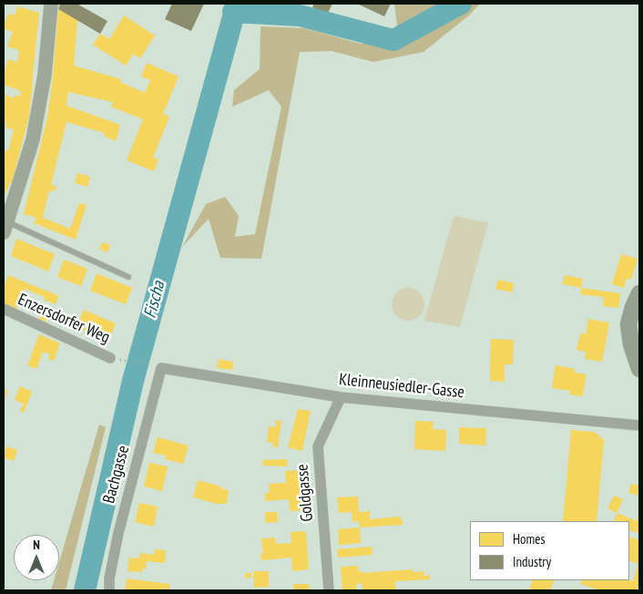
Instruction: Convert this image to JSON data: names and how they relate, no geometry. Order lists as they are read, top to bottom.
{
  "streets": {
    "street": [
      "Enzersdorfer Weg",
      "Kleinneusiedler-Gasse",
      "Bachgasse",
      "Goldgasse"
    ]
  },
  "crossings": [
    ["Kleinneusiedler-Gasse", "Bachgasse"],
    ["Kleinneusiedler-Gasse", "Goldgasse"]
  ],
  "water": ["Fischa"],
  "legend": ["Homes", "Industry"],
  "north": "top"
}
